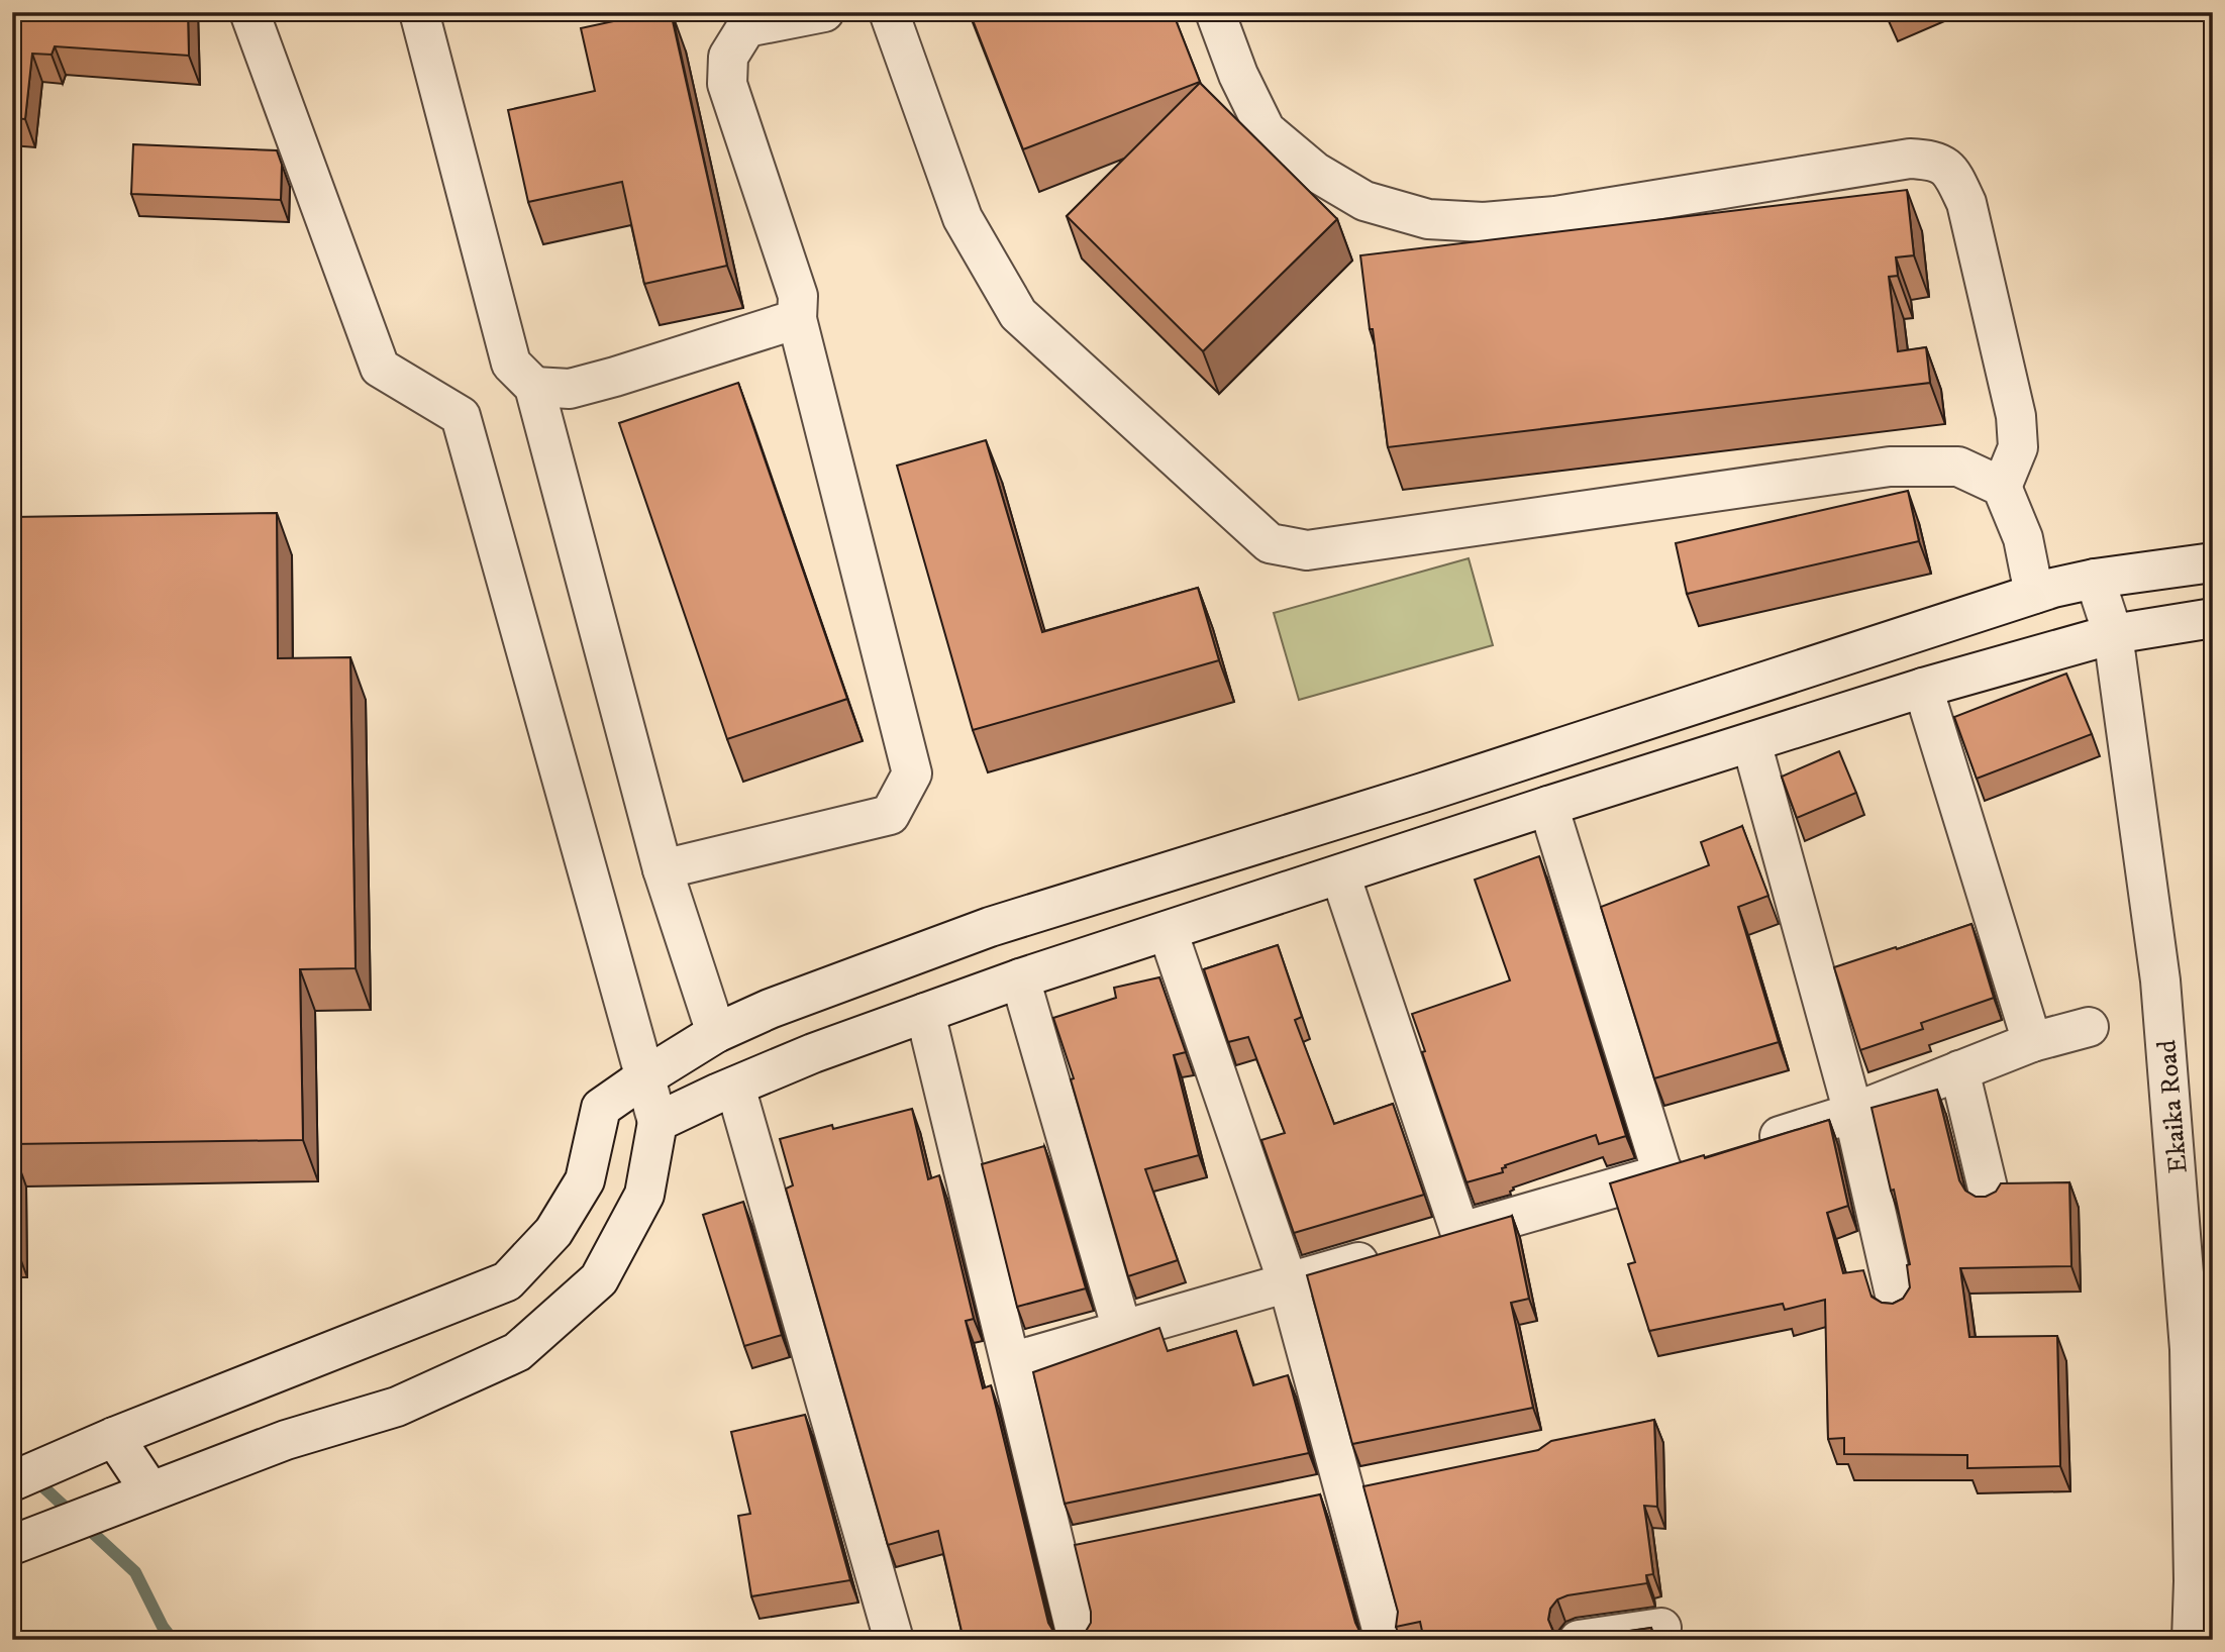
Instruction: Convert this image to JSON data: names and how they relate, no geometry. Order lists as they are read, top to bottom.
{
  "streets": {
    "street": ["Ekaika Road"]
  }
}
